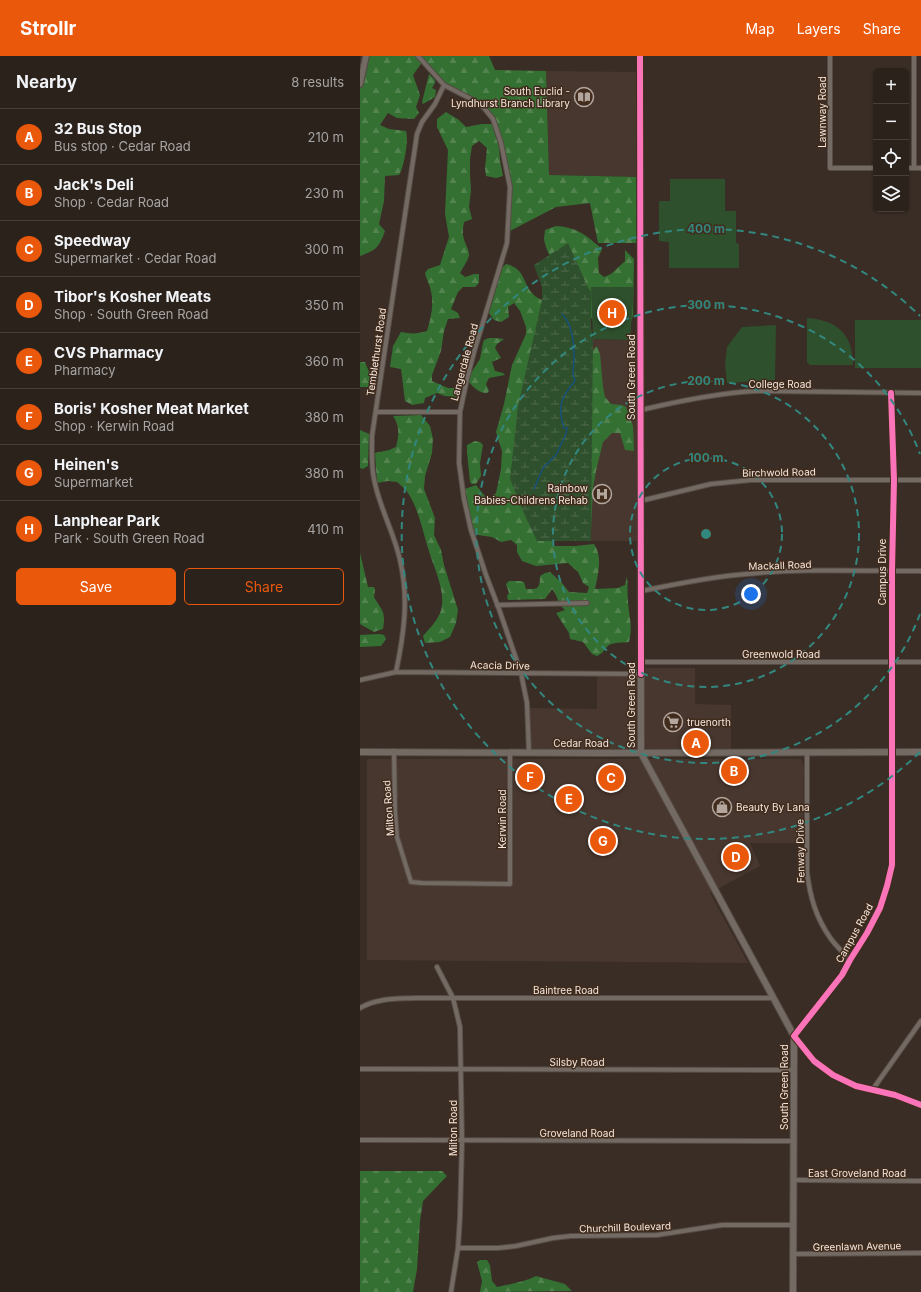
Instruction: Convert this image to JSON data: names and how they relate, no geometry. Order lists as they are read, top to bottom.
{
  "streets": {
    "main road": ["South Green Road", "Cedar Road"],
    "street": [
      "Lawnway Road",
      "Temblethurst Road",
      "Langerdale Road",
      "College Road",
      "Birchwold Road",
      "Mackall Road",
      "Campus Drive",
      "Greenwold Road",
      "Acacia Drive",
      "Milton Road",
      "Kerwin Road",
      "Fenway Drive",
      "Campus Road",
      "Baintree Road",
      "Silsby Road",
      "Groveland Road",
      "East Groveland Road",
      "Churchill Boulevard",
      "Greenlawn Avenue"
    ]
  },
  "crossings": [
    ["Temblethurst Road", "Langerdale Road"],
    ["Temblethurst Road", "Acacia Drive"],
    ["Langerdale Road", "Acacia Drive"],
    ["Langerdale Road", "Cedar Road"],
    ["South Green Road", "College Road"],
    ["South Green Road", "Birchwold Road"],
    ["South Green Road", "Mackall Road"],
    ["South Green Road", "Greenwold Road"],
    ["South Green Road", "Acacia Drive"],
    ["South Green Road", "Cedar Road"],
    ["South Green Road", "Campus Road"],
    ["South Green Road", "Baintree Road"],
    ["South Green Road", "Silsby Road"],
    ["South Green Road", "Groveland Road"],
    ["South Green Road", "East Groveland Road"],
    ["South Green Road", "Churchill Boulevard"],
    ["South Green Road", "Greenlawn Avenue"],
    ["College Road", "Campus Drive"],
    ["Birchwold Road", "Campus Drive"],
    ["Mackall Road", "Campus Drive"],
    ["Campus Drive", "Greenwold Road"],
    ["Campus Drive", "Cedar Road"],
    ["Campus Drive", "Campus Road"],
    ["Cedar Road", "Milton Road"],
    ["Cedar Road", "Kerwin Road"],
    ["Cedar Road", "Fenway Drive"],
    ["Cedar Road", "Campus Road"],
    ["Milton Road", "Kerwin Road"],
    ["Milton Road", "Baintree Road"],
    ["Milton Road", "Silsby Road"],
    ["Milton Road", "Groveland Road"],
    ["Milton Road", "Churchill Boulevard"],
    ["Fenway Drive", "Campus Road"]
  ],
  "places": {
    "library": ["South Euclid - Lyndhurst Branch Library"],
    "hospital": ["Rainbow Babies-Childrens Rehab"],
    "supermarket": ["truenorth"],
    "shop": ["Beauty By Lana"]
  },
  "page": {
    "header": "Strollr",
    "nav": ["Map", "Layers", "Share"],
    "heading": ["Nearby", "8 results"],
    "map_buttons": ["+", "−"],
    "list": [
      {
        "mark": "A",
        "name": "32 Bus Stop",
        "note": "Bus stop · Cedar Road",
        "value": "210 m"
      },
      {
        "mark": "B",
        "name": "Jack's Deli",
        "note": "Shop · Cedar Road",
        "value": "230 m"
      },
      {
        "mark": "C",
        "name": "Speedway",
        "note": "Supermarket · Cedar Road",
        "value": "300 m"
      },
      {
        "mark": "D",
        "name": "Tibor's Kosher Meats",
        "note": "Shop · South Green Road",
        "value": "350 m"
      },
      {
        "mark": "E",
        "name": "CVS Pharmacy",
        "note": "Pharmacy",
        "value": "360 m"
      },
      {
        "mark": "F",
        "name": "Boris' Kosher Meat Market",
        "note": "Shop · Kerwin Road",
        "value": "380 m"
      },
      {
        "mark": "G",
        "name": "Heinen's",
        "note": "Supermarket",
        "value": "380 m"
      },
      {
        "mark": "H",
        "name": "Lanphear Park",
        "note": "Park · South Green Road",
        "value": "410 m"
      }
    ],
    "pins": [
      "H",
      "A",
      "B",
      "F",
      "C",
      "E",
      "G",
      "D"
    ],
    "buttons": ["Save", "Share"]
  },
  "rings": [
    "400 m",
    "300 m",
    "200 m",
    "100 m"
  ]
}
